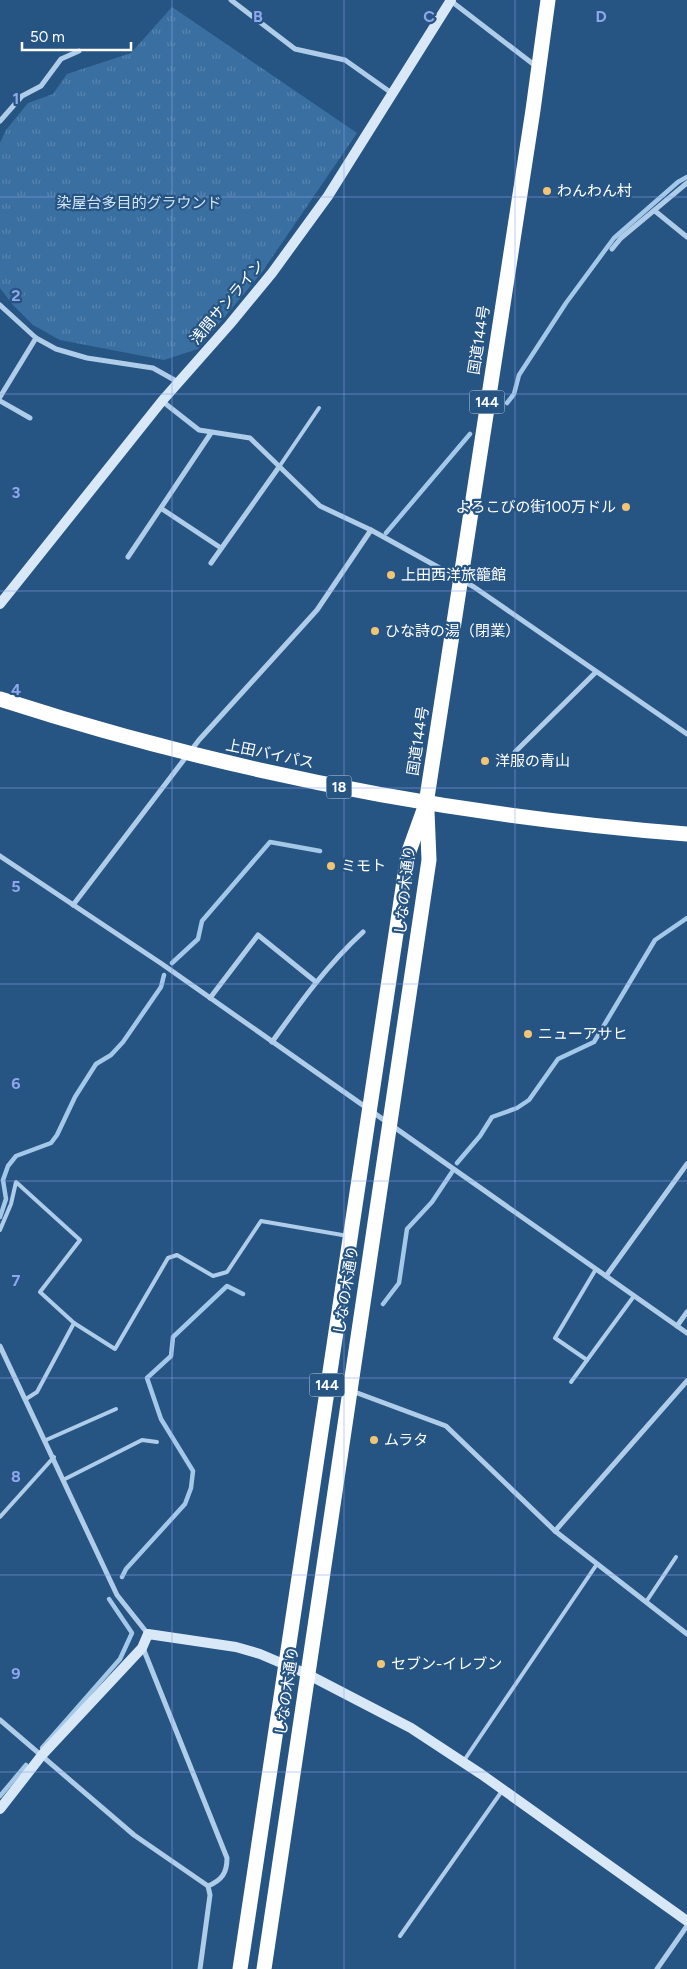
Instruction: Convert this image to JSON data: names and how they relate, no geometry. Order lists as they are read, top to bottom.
{
  "streets": {
    "highway": [
      "国道144号",
      "144",
      "上田バイパス",
      "18",
      "しなの木通り"
    ],
    "street": ["浅間サンライン"]
  },
  "crossings": [
    ["国道144号", "上田バイパス"],
    ["国道144号", "しなの木通り"],
    ["上田バイパス", "しなの木通り"]
  ],
  "parks": ["染屋台多目的グラウンド"],
  "places": [
    "わんわん村",
    "よろこびの街100万ドル",
    "上田西洋旅籠館",
    "ひな詩の湯（閉業）",
    "洋服の青山",
    "ミモト",
    "ニューアサヒ",
    "ムラタ",
    "セブン-イレブン"
  ],
  "scale_bar": "50 m",
  "grid": {
    "columns": ["B", "C", "D"],
    "rows": [
      "1",
      "2",
      "3",
      "4",
      "5",
      "6",
      "7",
      "8",
      "9"
    ]
  }
}
